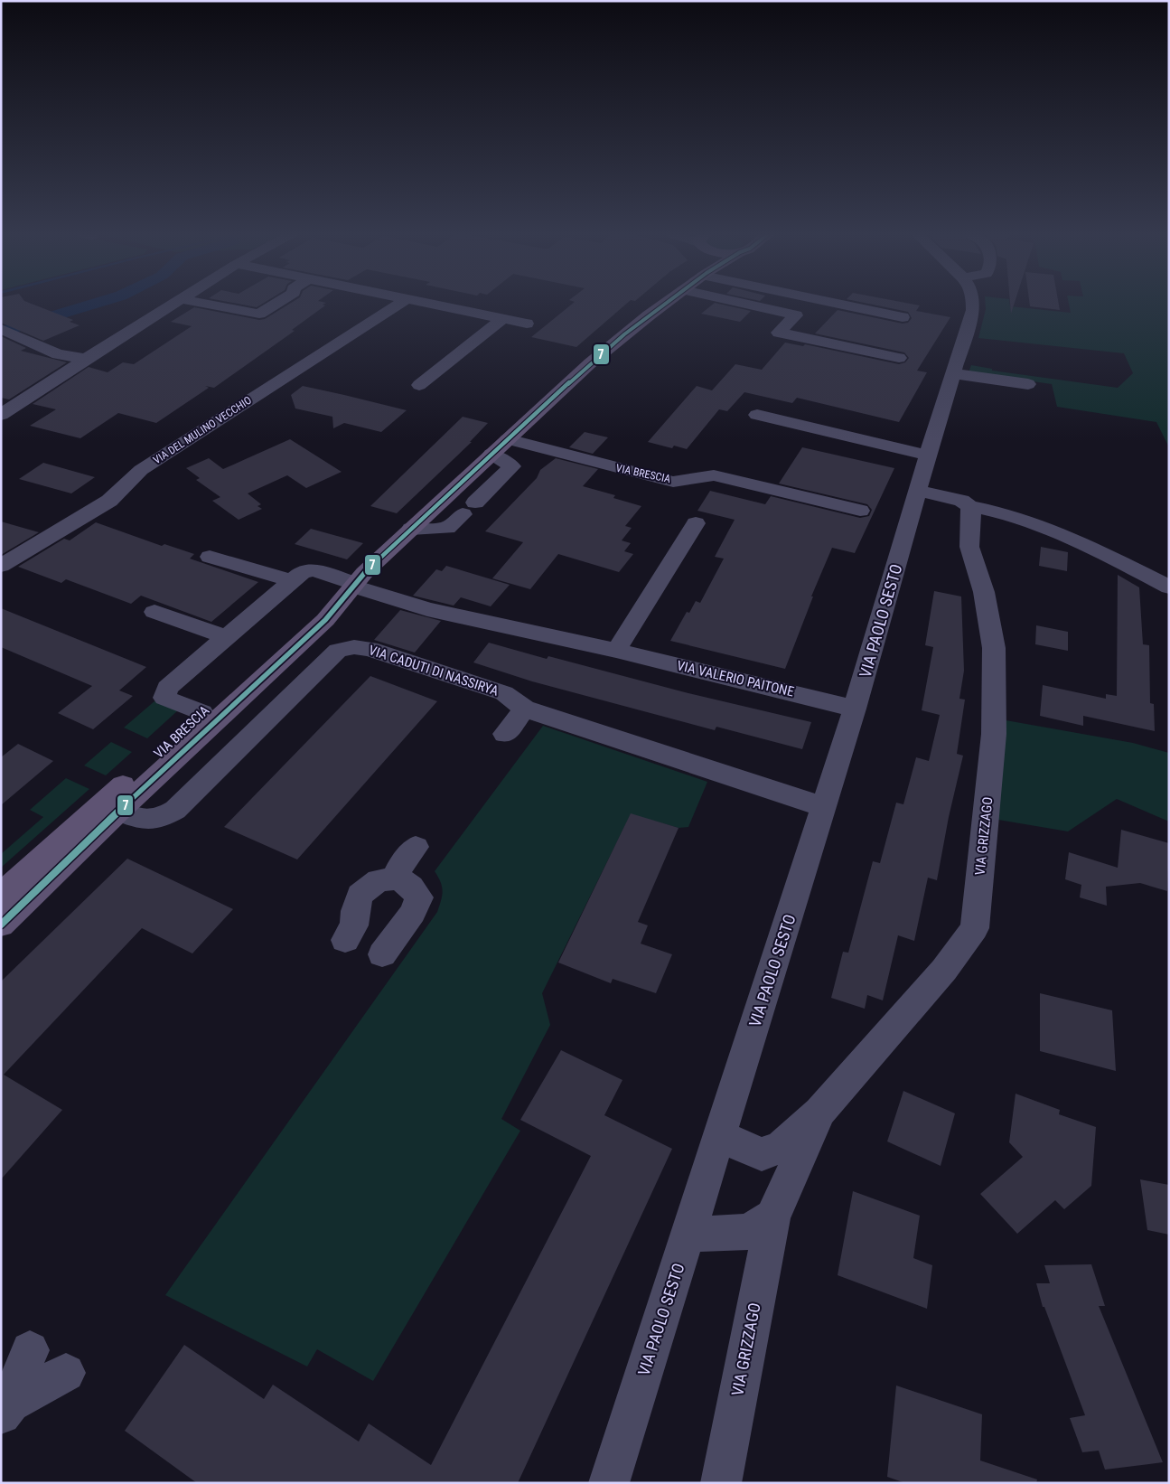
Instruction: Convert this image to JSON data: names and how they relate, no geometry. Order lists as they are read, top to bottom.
{
  "streets": {
    "main road": ["VIA BRESCIA"],
    "street": [
      "VIA DEL MULINO VECCHIO",
      "VIA PAOLO SESTO",
      "VIA CADUTI DI NASSIRYA",
      "VIA VALERIO PAITONE",
      "VIA GRIZZAGO"
    ]
  },
  "crossings": [
    ["VIA BRESCIA", "VIA CADUTI DI NASSIRYA"],
    ["VIA BRESCIA", "VIA VALERIO PAITONE"],
    ["VIA PAOLO SESTO", "VIA CADUTI DI NASSIRYA"],
    ["VIA PAOLO SESTO", "VIA VALERIO PAITONE"],
    ["VIA PAOLO SESTO", "VIA GRIZZAGO"]
  ],
  "lines": ["transit line 7"]
}
